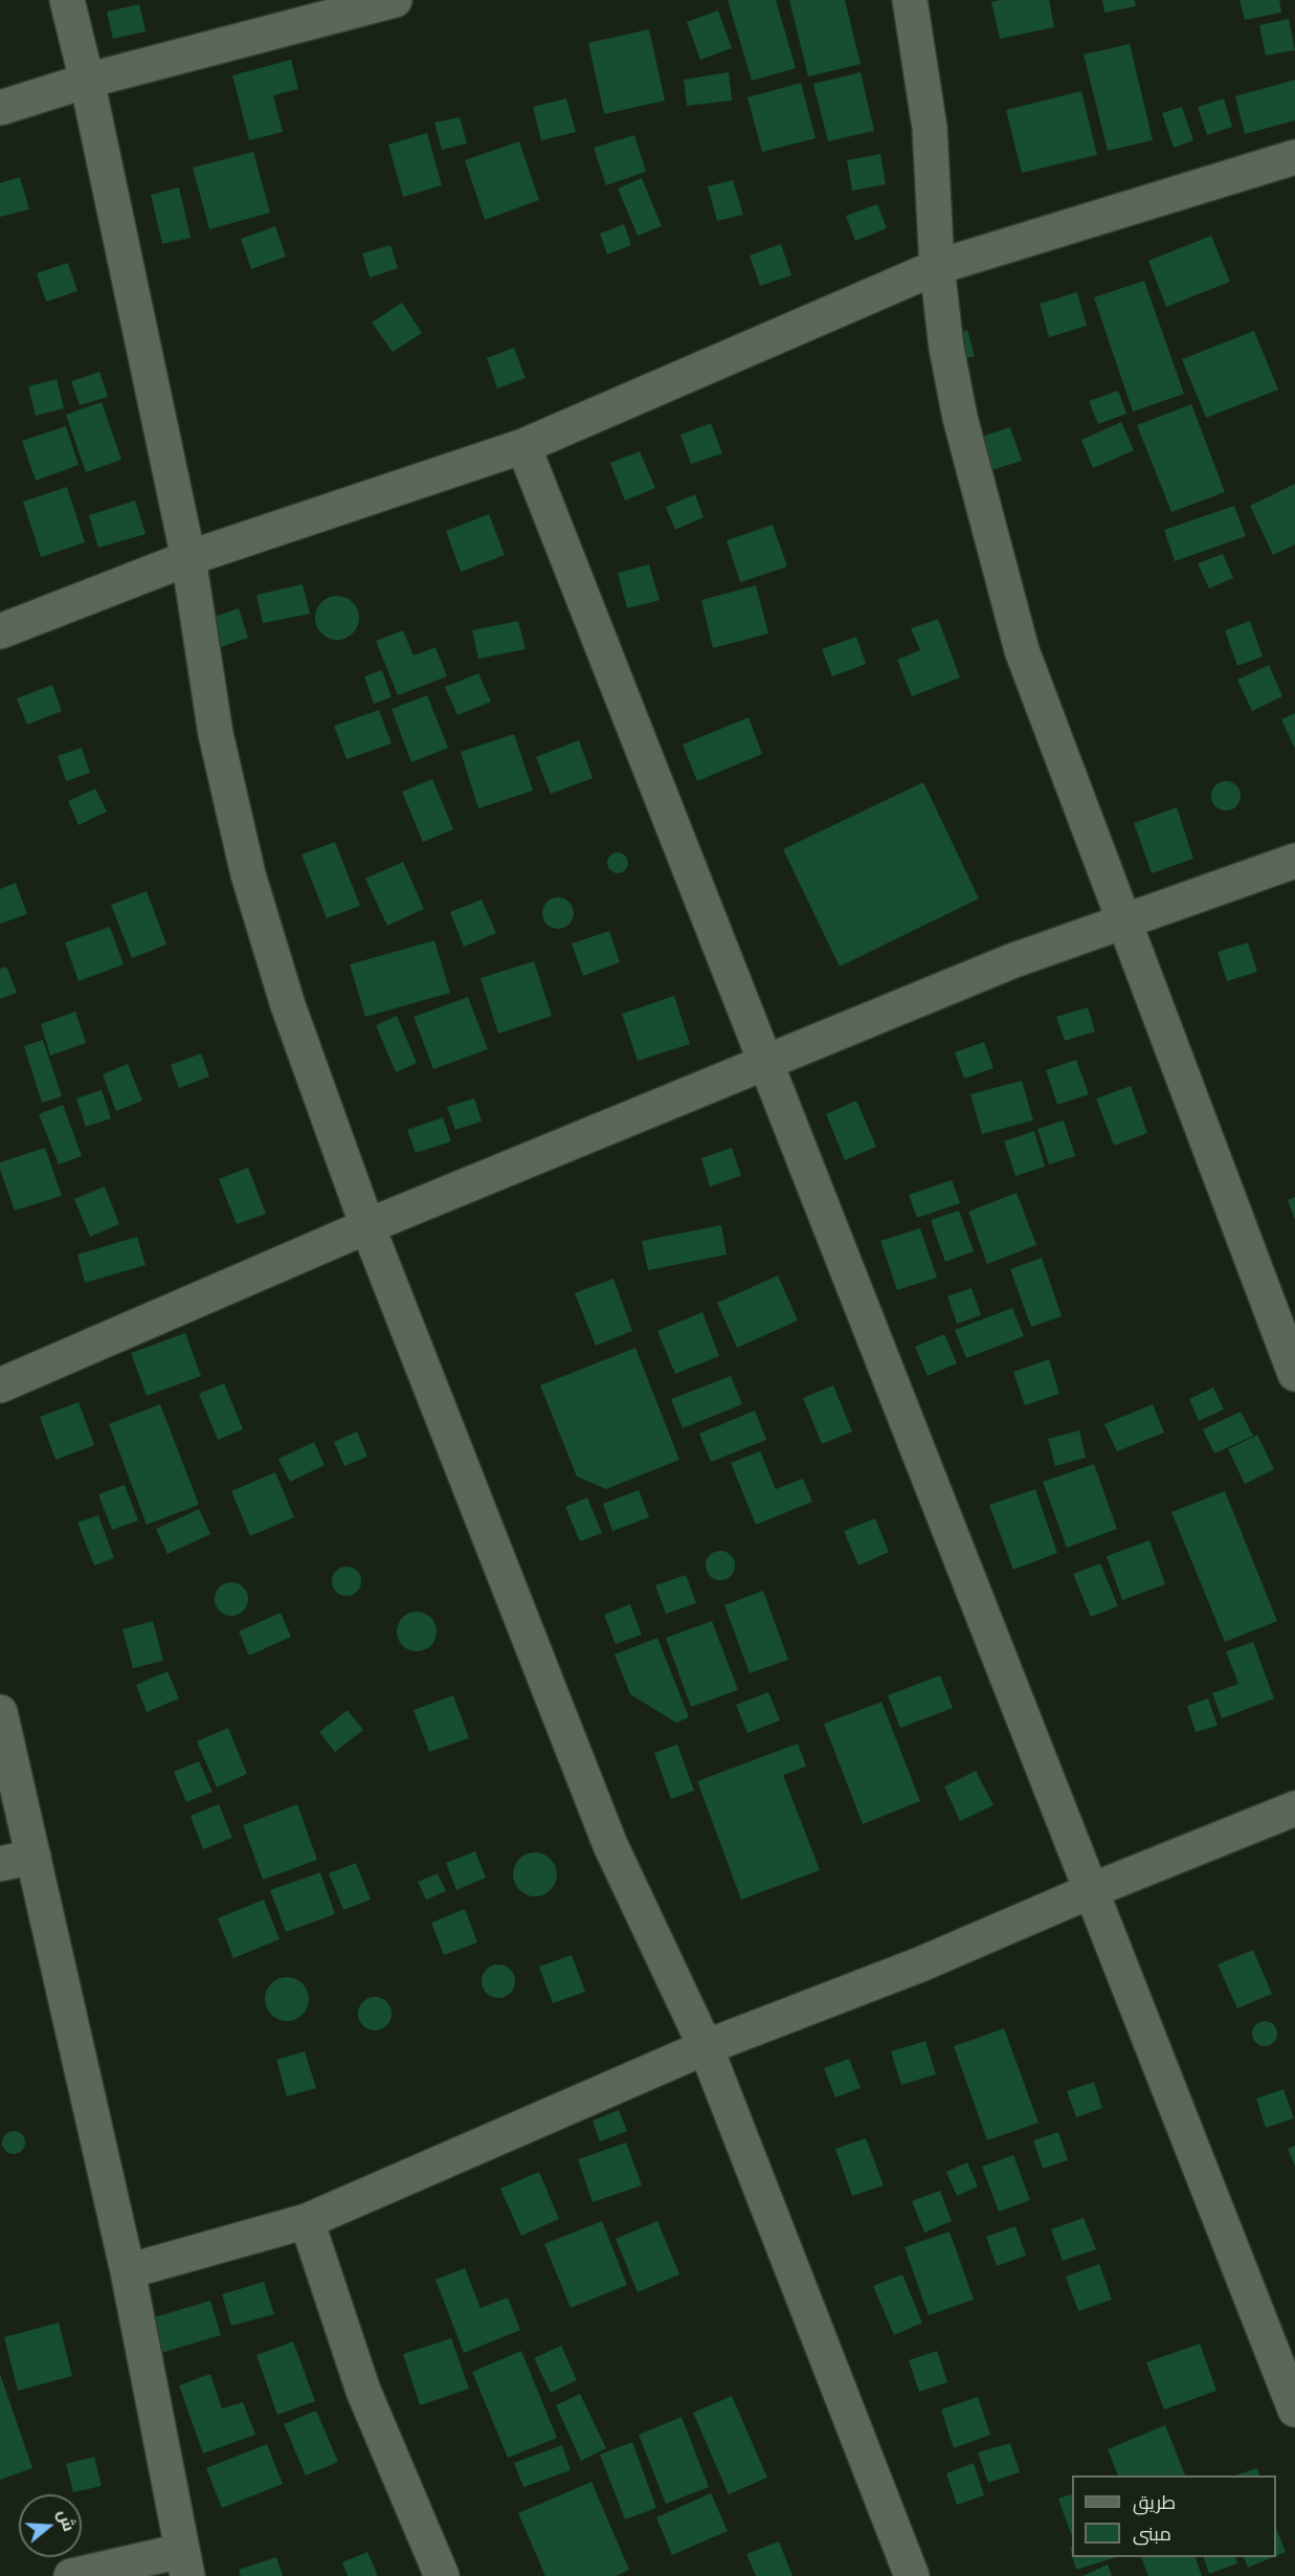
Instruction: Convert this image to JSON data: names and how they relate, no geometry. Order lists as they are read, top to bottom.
{
  "legend": ["طريق", "مبنى"],
  "north": "right"
}
